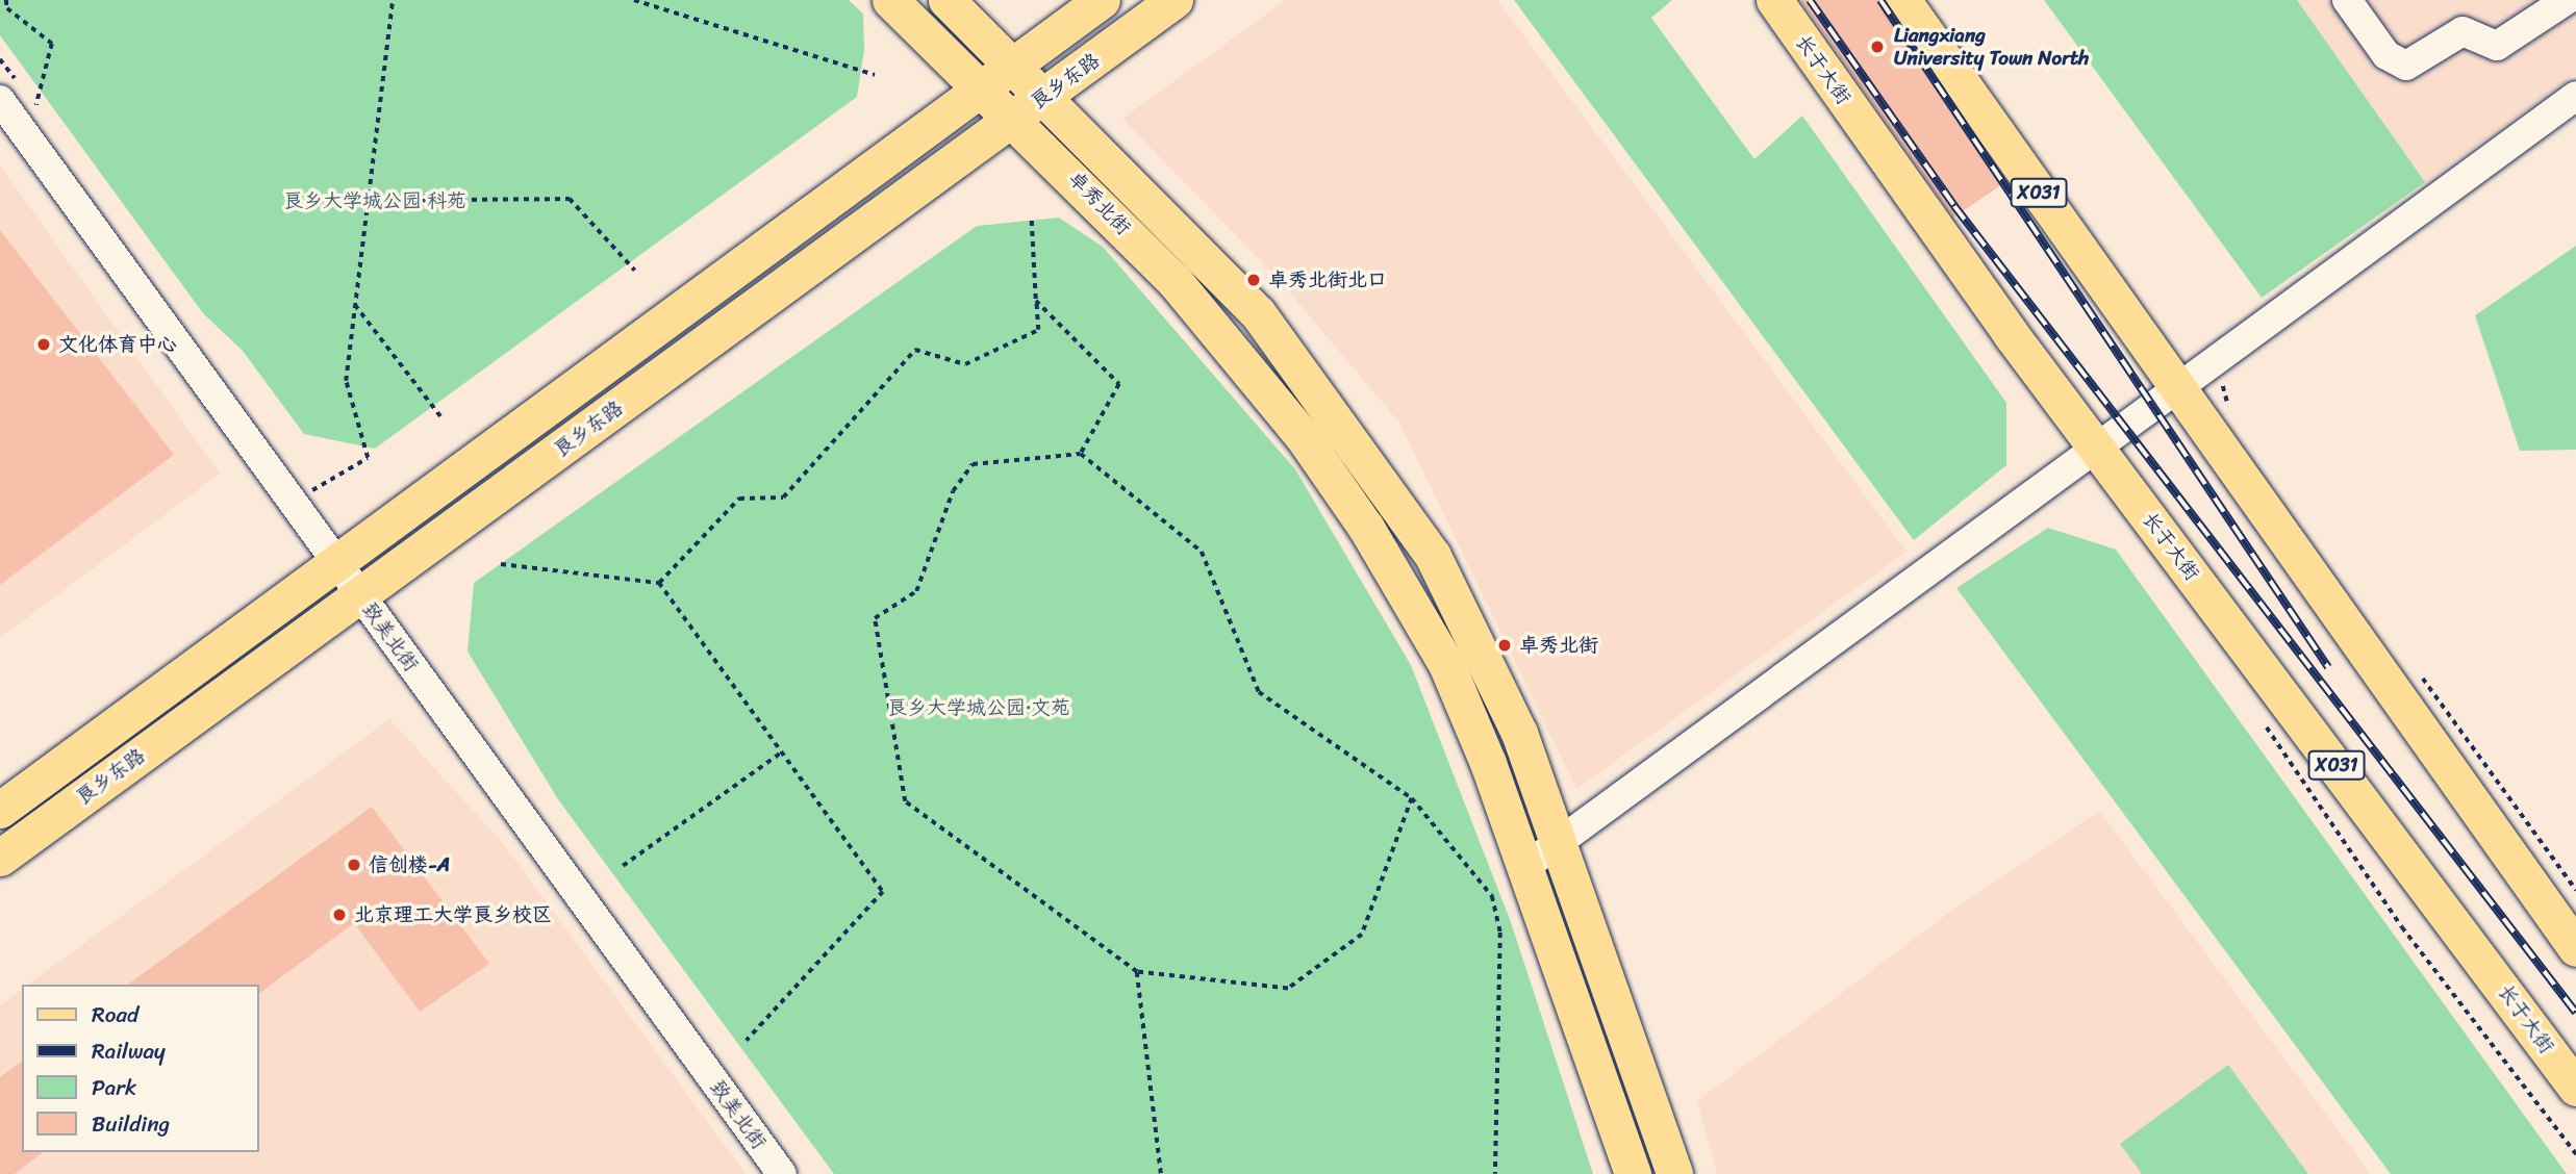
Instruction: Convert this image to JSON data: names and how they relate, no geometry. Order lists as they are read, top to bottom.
{
  "streets": {
    "main road": [
      "长于大街",
      "良乡东路",
      "X031",
      "卓秀北街"
    ],
    "street": ["致美北街"]
  },
  "crossings": [
    ["良乡东路", "卓秀北街"],
    ["良乡东路", "致美北街"]
  ],
  "parks": ["良乡大学城公园·科苑", "良乡大学城公园·文苑"],
  "places": [
    "Liangxiang University Town North",
    "卓秀北街北口",
    "文化体育中心",
    "卓秀北街",
    "信创楼-A",
    "北京理工大学良乡校区"
  ],
  "legend": [
    "Road",
    "Railway",
    "Park",
    "Building"
  ]
}
